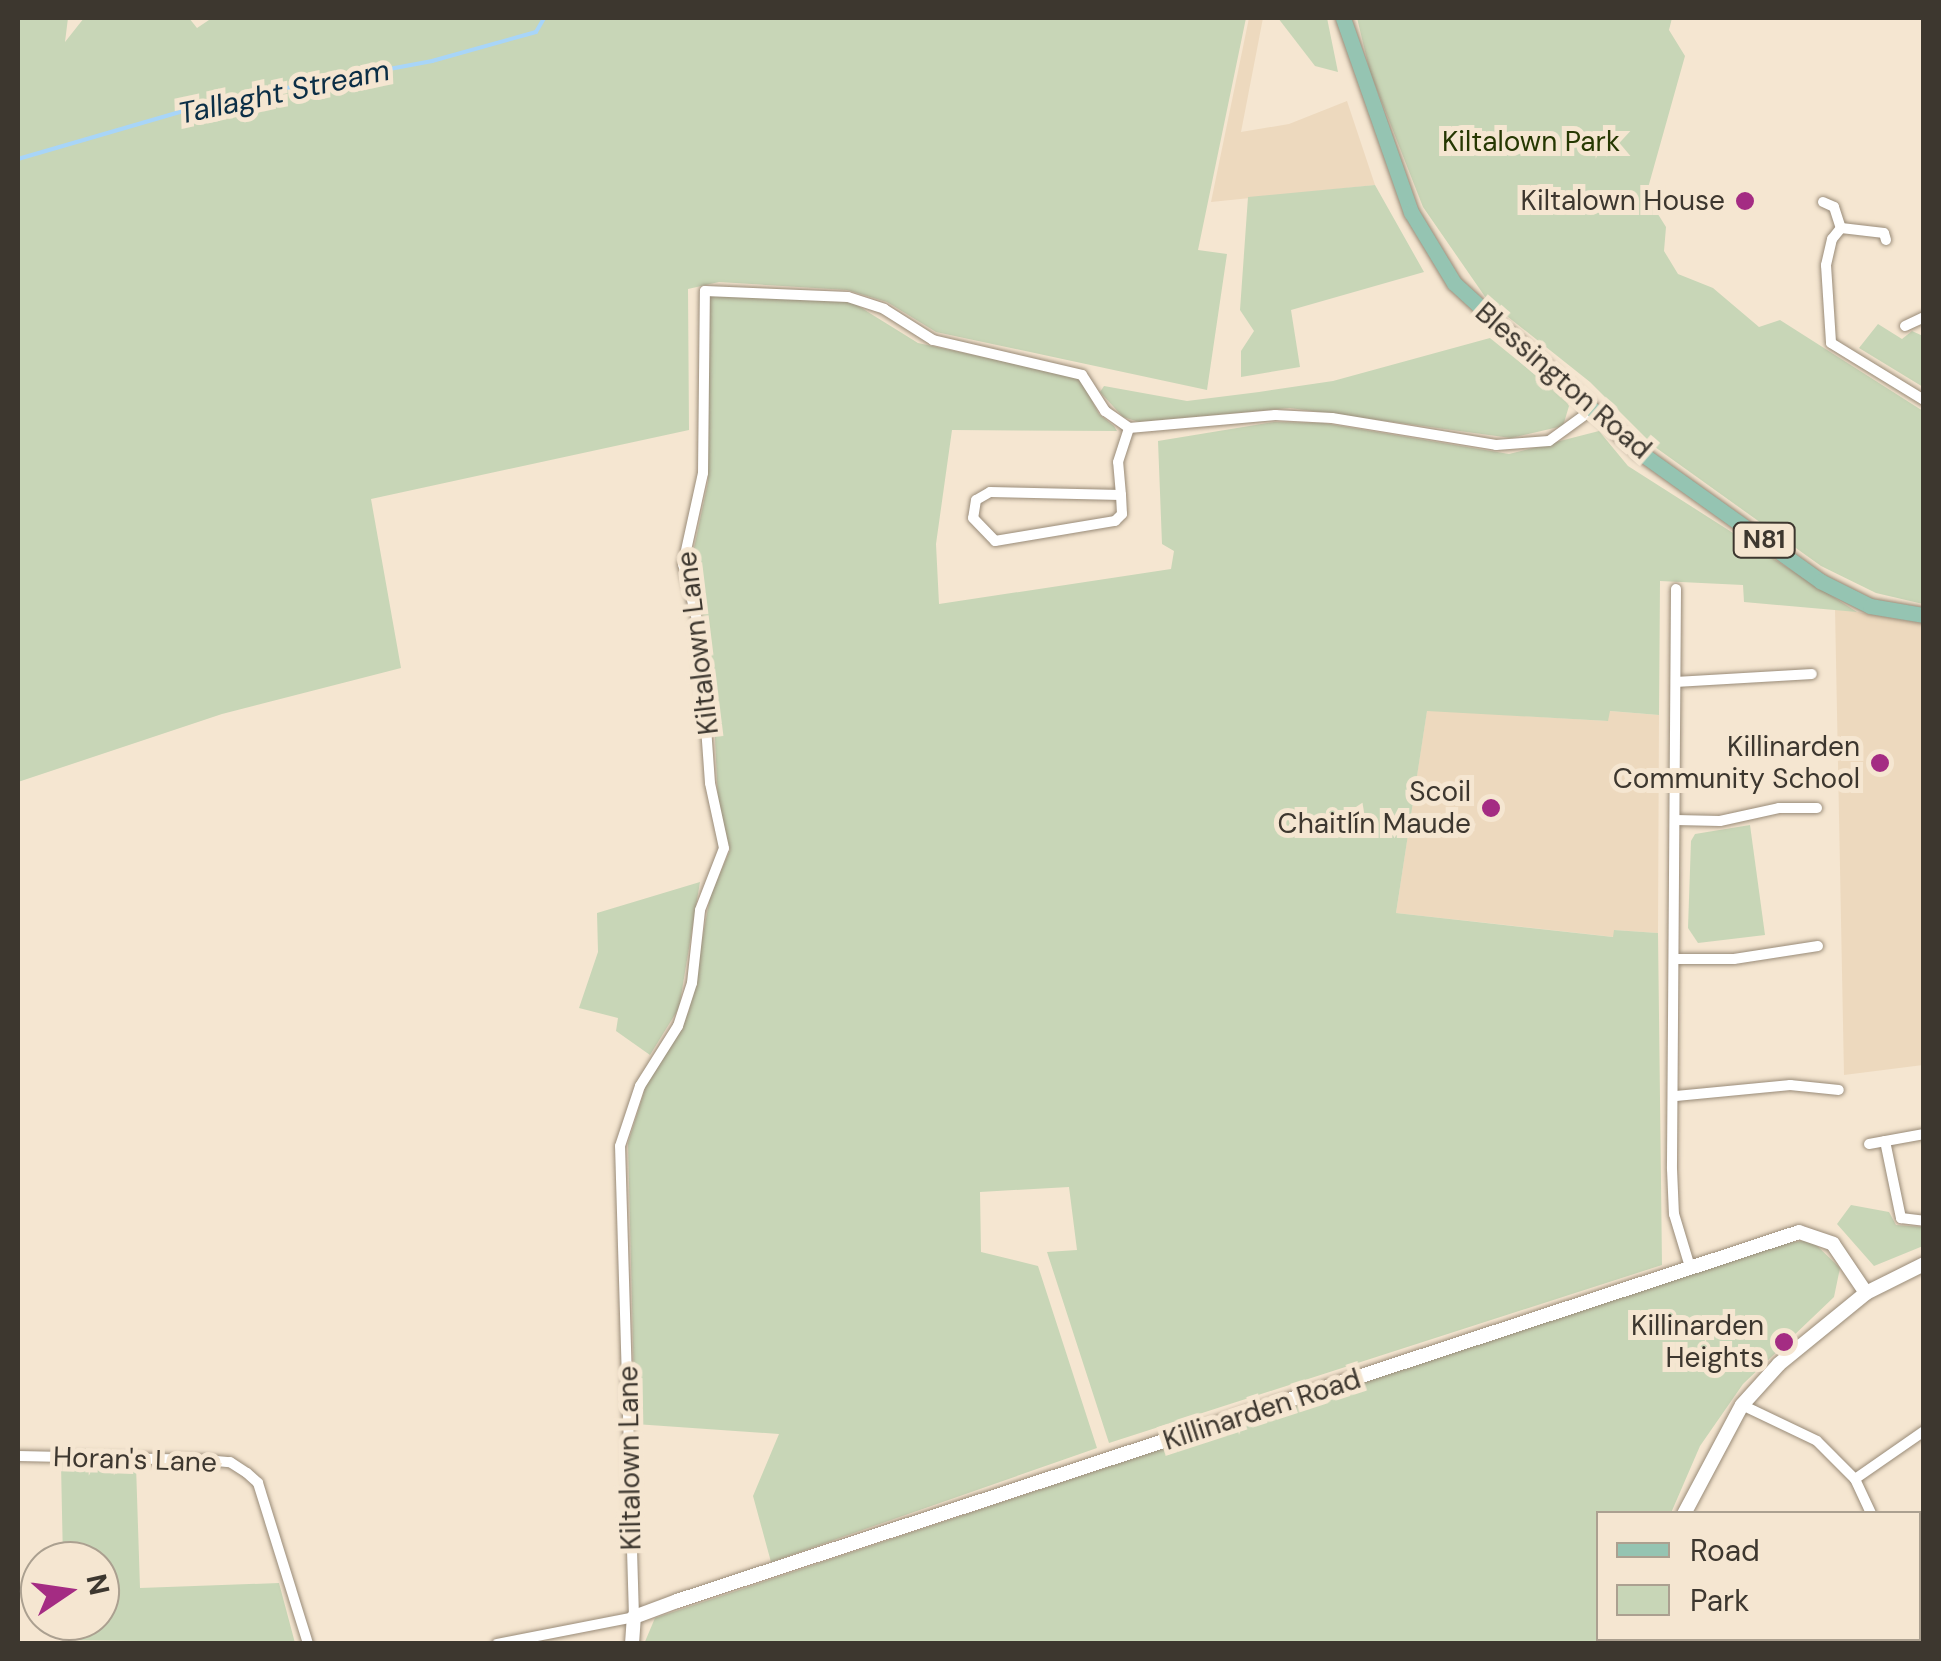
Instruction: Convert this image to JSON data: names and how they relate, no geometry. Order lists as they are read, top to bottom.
{
  "streets": {
    "main road": ["Blessington Road", "N81"],
    "street": ["Kiltalown Lane", "Killinarden Road", "Horan's Lane"]
  },
  "crossings": [
    ["Kiltalown Lane", "Killinarden Road"]
  ],
  "water": ["Tallaght Stream"],
  "parks": ["Kiltalown Park"],
  "places": [
    "Kiltalown House",
    "Killinarden Community School",
    "Scoil Chaitlín Maude",
    "Killinarden Heights"
  ],
  "legend": ["Road", "Park"],
  "north": "right"
}
